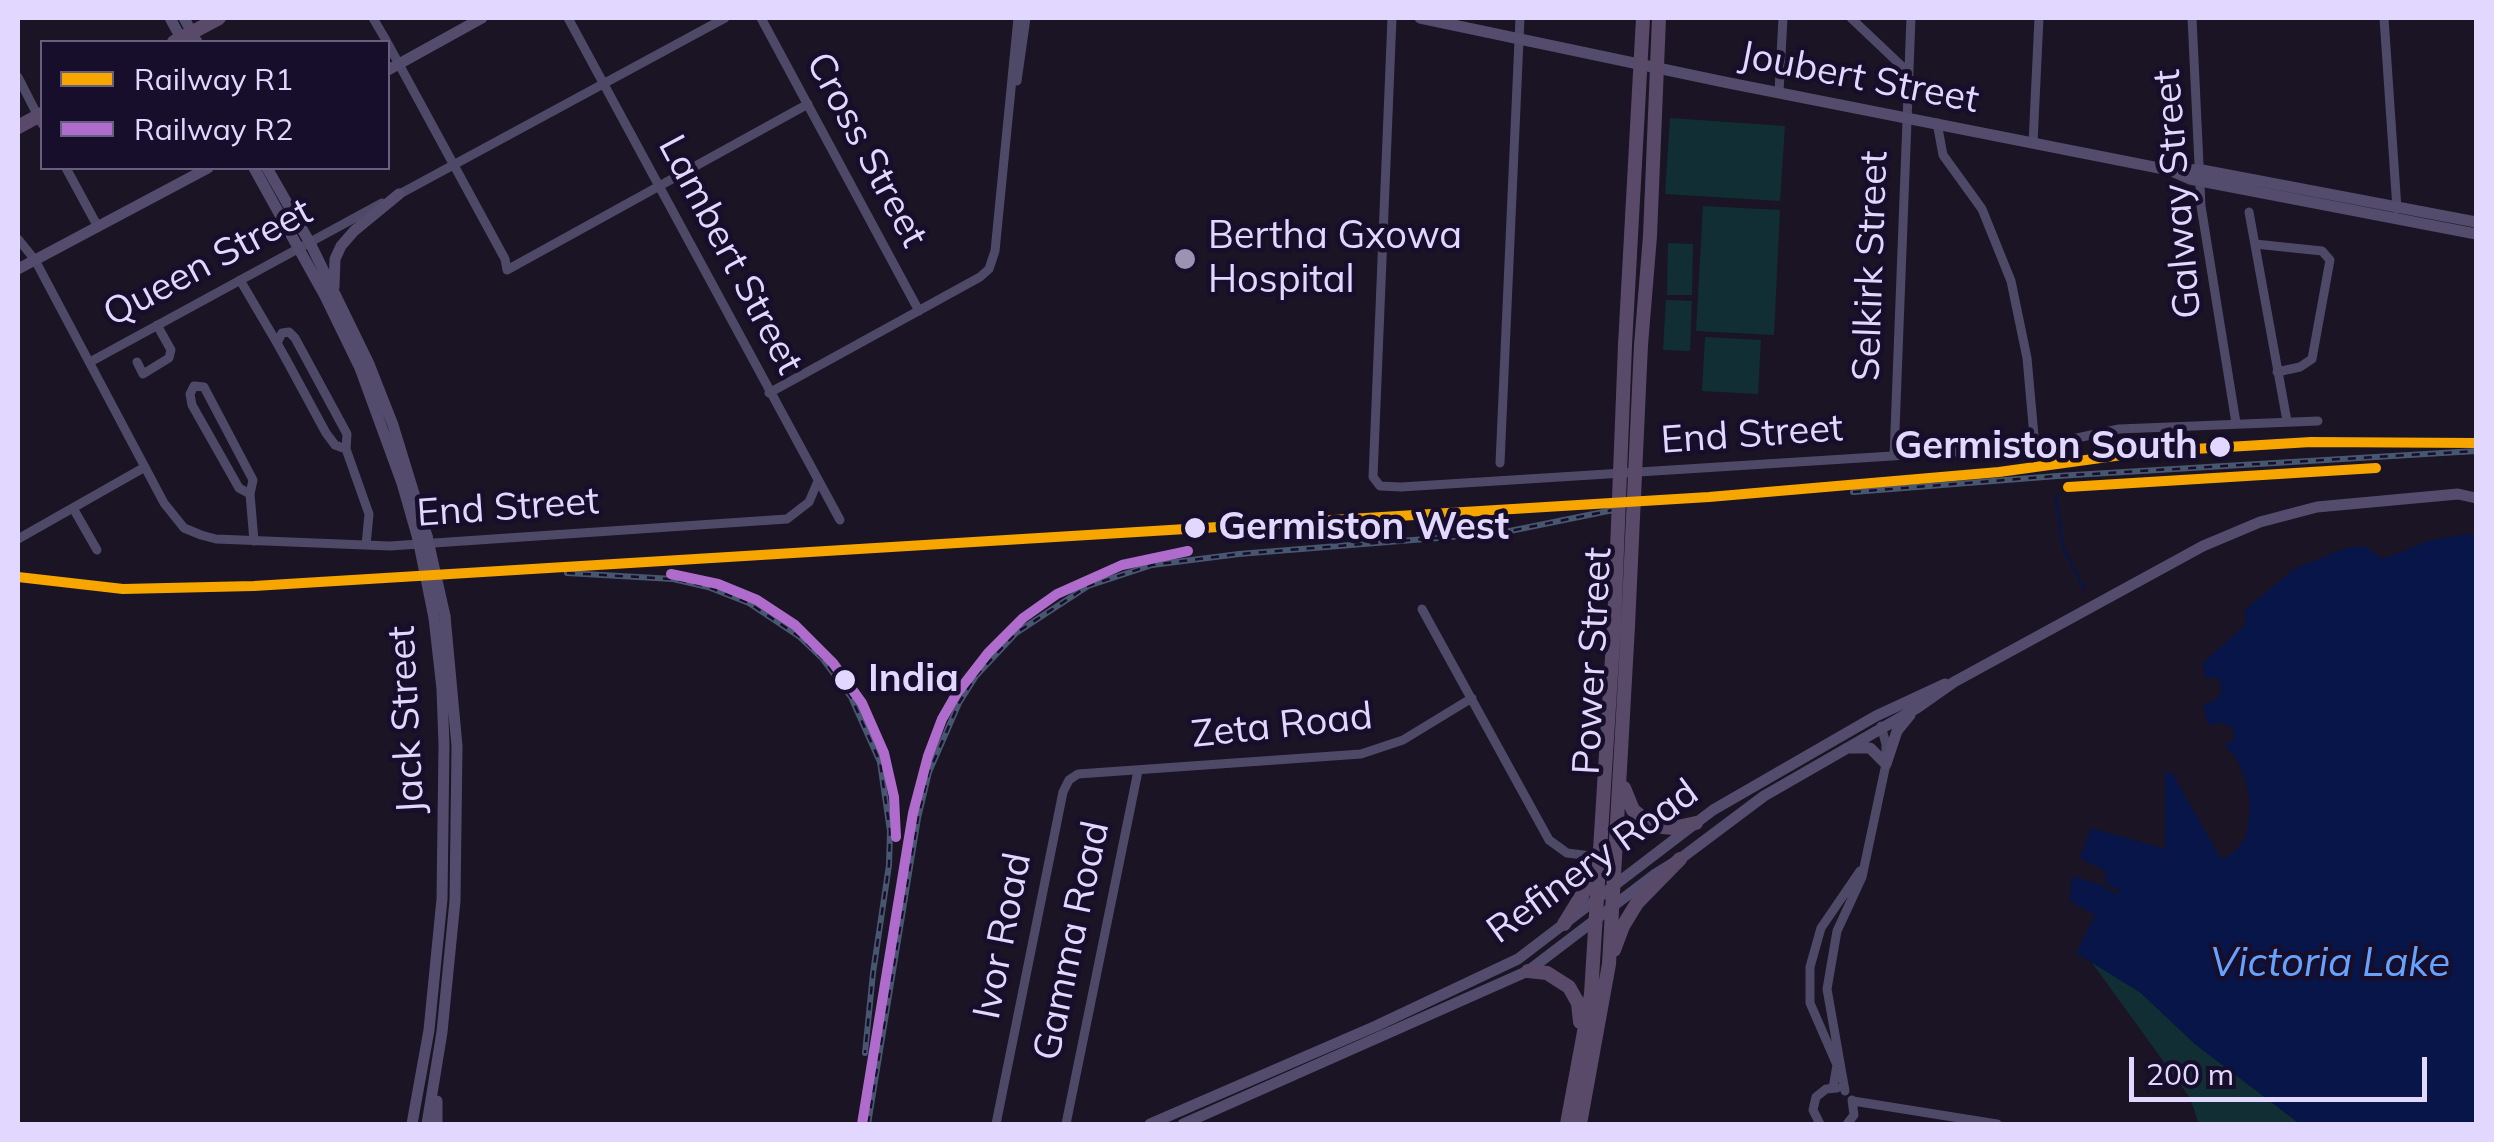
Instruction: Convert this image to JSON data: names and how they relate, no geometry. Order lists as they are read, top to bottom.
{
  "streets": {
    "main road": [
      "Joubert Street",
      "Power Street",
      "Jack Street",
      "Refinery Road"
    ],
    "street": [
      "Cross Street",
      "Galway Street",
      "Lambert Street",
      "Queen Street",
      "Selkirk Street",
      "End Street",
      "Zeta Road",
      "Ivor Road",
      "Gamma Road"
    ]
  },
  "crossings": [
    ["Joubert Street", "Galway Street"],
    ["Joubert Street", "Selkirk Street"],
    ["Joubert Street", "Power Street"],
    ["Galway Street", "End Street"],
    ["Lambert Street", "Queen Street"],
    ["Lambert Street", "End Street"],
    ["Queen Street", "Jack Street"],
    ["Selkirk Street", "End Street"],
    ["Power Street", "Refinery Road"],
    ["Zeta Road", "Ivor Road"],
    ["Zeta Road", "Gamma Road"]
  ],
  "water": ["Victoria Lake"],
  "places": [
    "Bertha Gxowa Hospital",
    "Germiston South",
    "Germiston West",
    "India"
  ],
  "lines": ["rail line R1", "rail line R2"],
  "legend": ["Railway R1", "Railway R2"],
  "scale_bar": "200 m"
}
